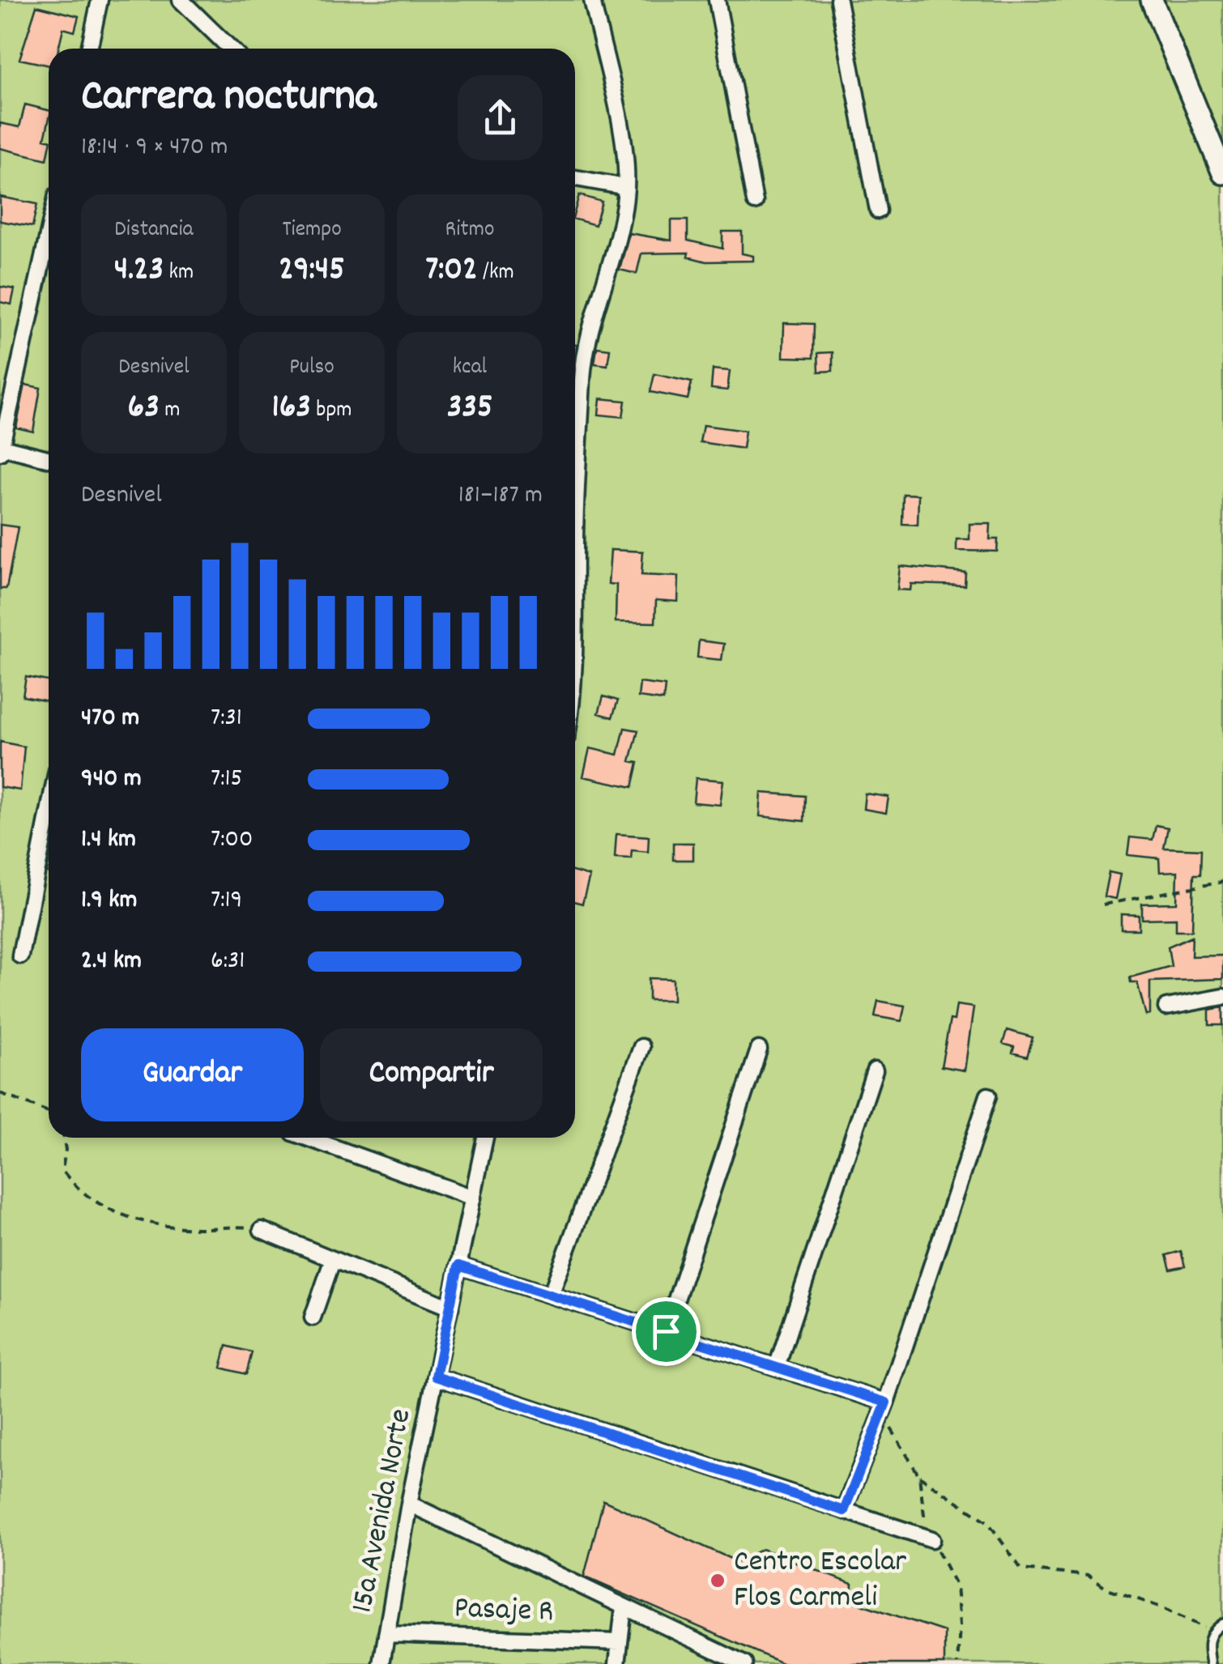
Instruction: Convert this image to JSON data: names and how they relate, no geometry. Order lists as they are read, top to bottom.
{
  "streets": {
    "street": ["15a Avenida Norte", "Pasaje R"]
  },
  "crossings": [
    ["15a Avenida Norte", "Pasaje R"]
  ],
  "places": ["Centro Escolar Flos Carmeli"],
  "page": {
    "heading": ["Carrera nocturna", "18:14 · 9 × 470 m"],
    "stats": [
      ["Distancia", "4.23 km"],
      ["Tiempo", "29:45"],
      ["Ritmo", "7:02 /km"],
      ["Desnivel", "63 m"],
      ["Pulso", "163 bpm"],
      ["kcal", "335"]
    ],
    "chart": ["Desnivel", "181–187 m"],
    "list": [
      {
        "name": "470 m",
        "note": "7:31"
      },
      {
        "name": "940 m",
        "note": "7:15"
      },
      {
        "name": "1.4 km",
        "note": "7:00"
      },
      {
        "name": "1.9 km",
        "note": "7:19"
      },
      {
        "name": "2.4 km",
        "note": "6:31"
      }
    ],
    "buttons": ["Guardar", "Compartir"]
  }
}
